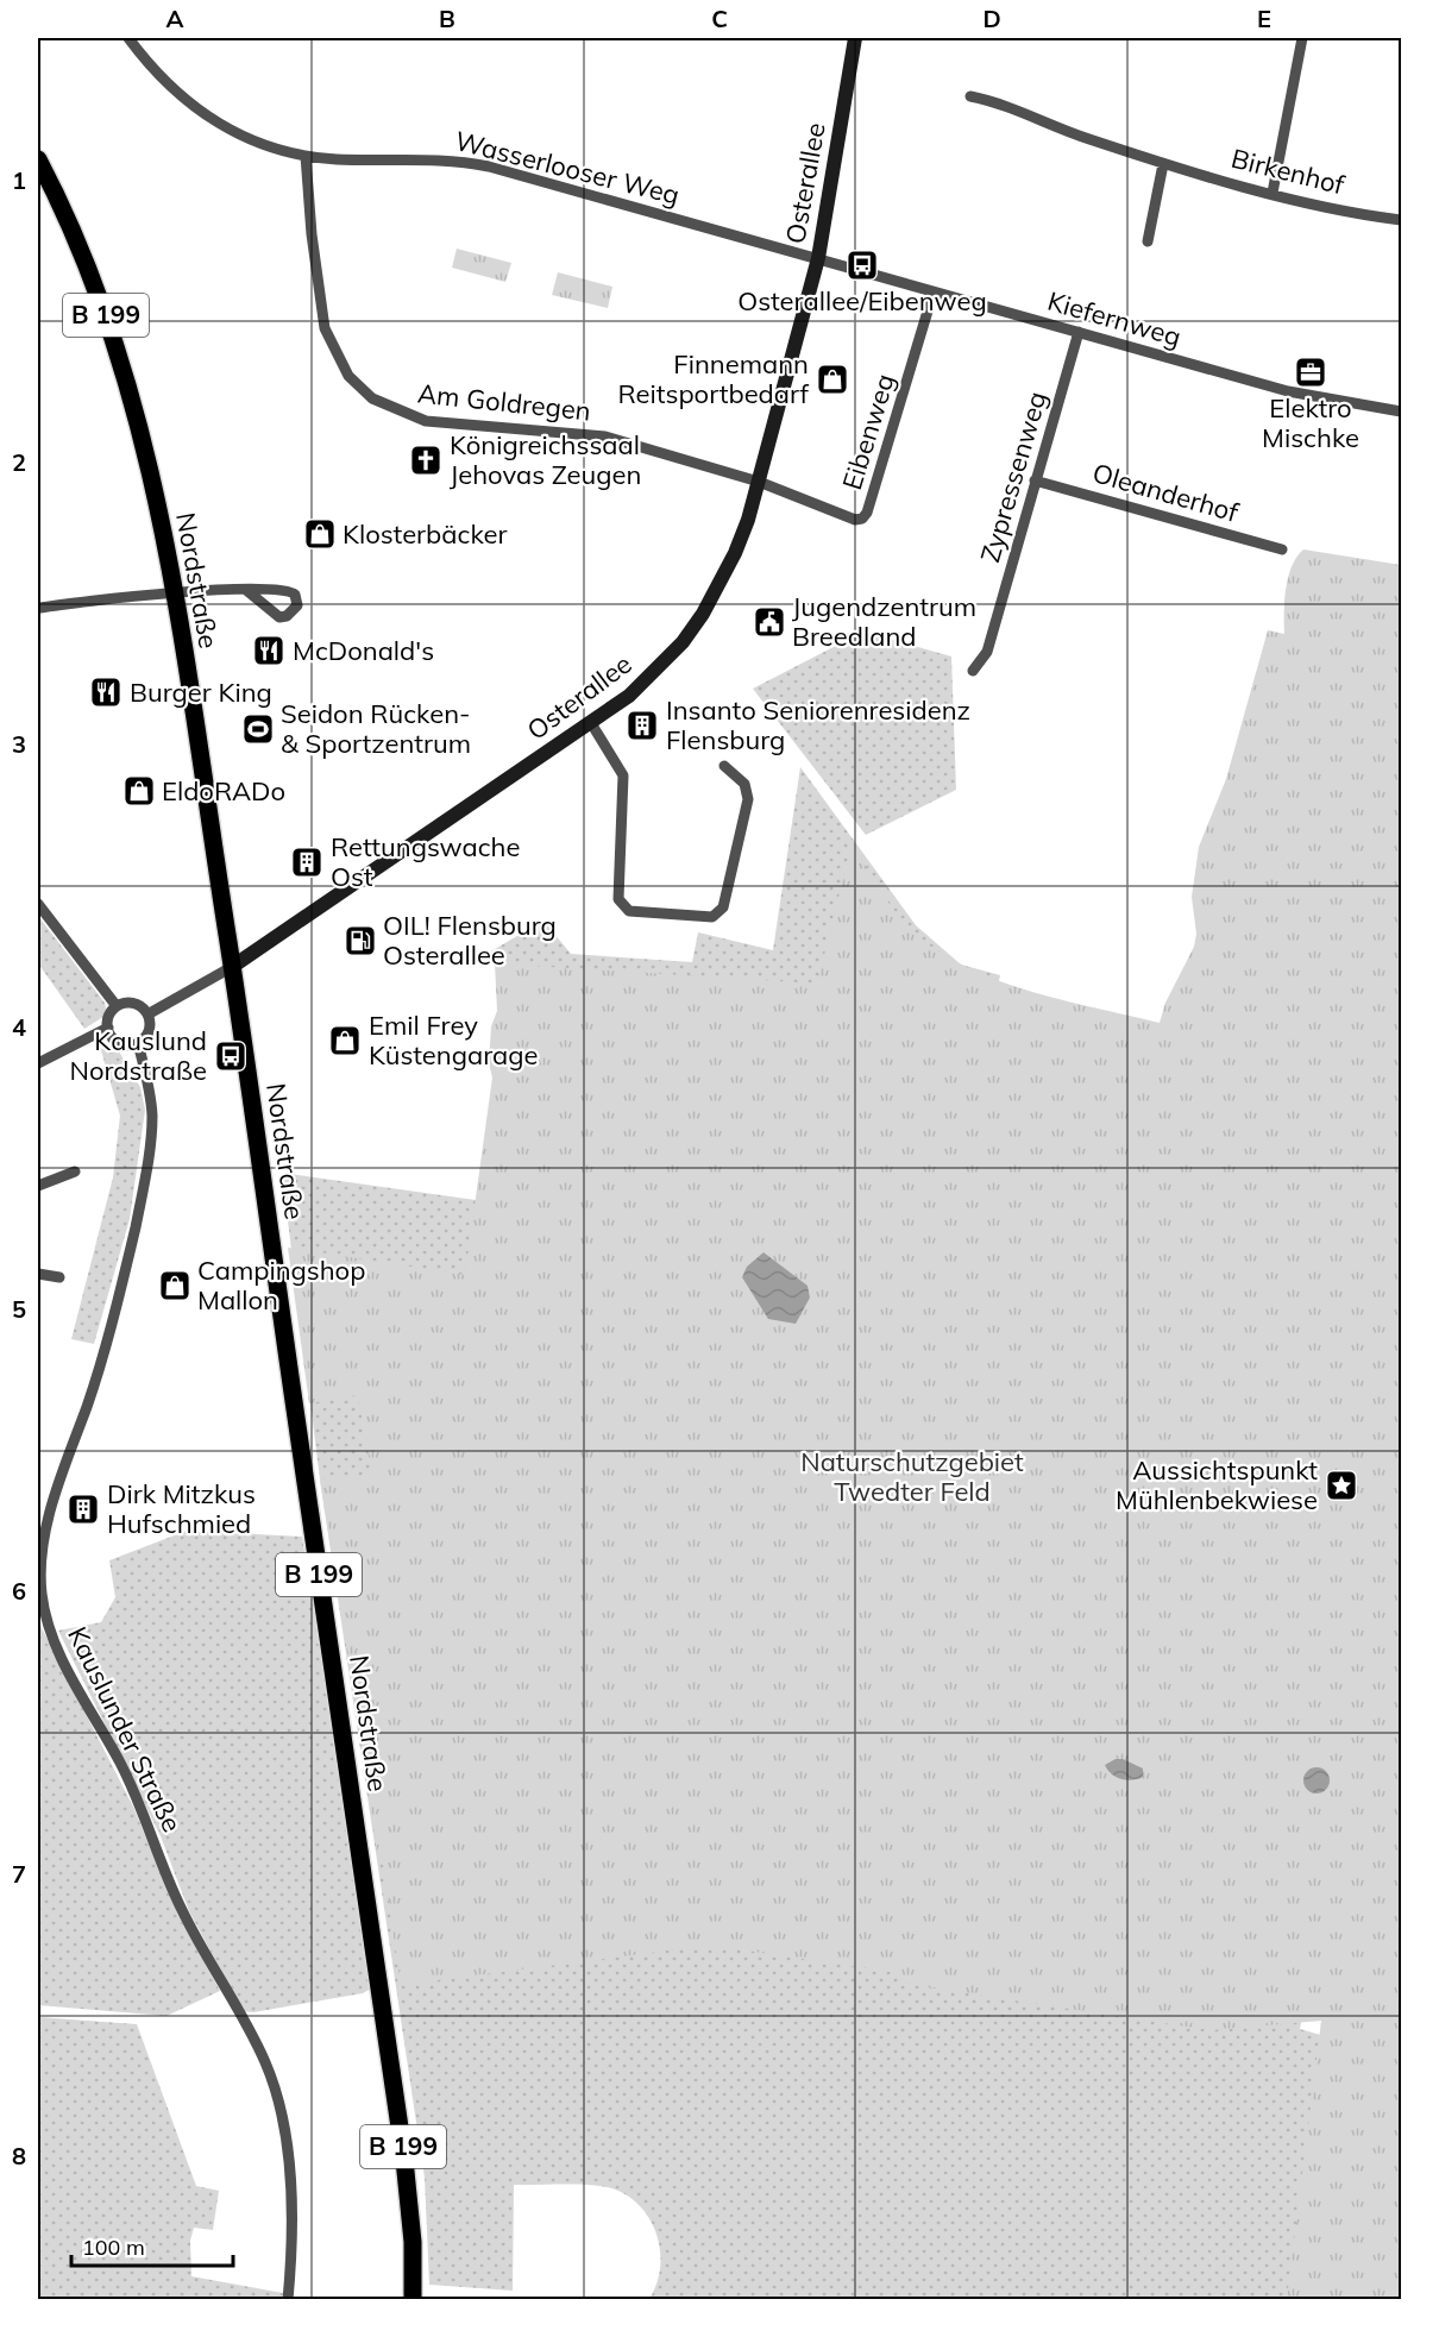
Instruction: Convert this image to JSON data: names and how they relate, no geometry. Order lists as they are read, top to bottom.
{
  "streets": {
    "main road": ["B 199", "Nordstraße"],
    "street": [
      "Wasserlooser Weg",
      "Birkenhof",
      "Osterallee",
      "Kiefernweg",
      "Am Goldregen",
      "Eibenweg",
      "Zypressenweg",
      "Oleanderhof",
      "Kauslunder Straße"
    ]
  },
  "crossings": [
    ["Wasserlooser Weg", "Osterallee"],
    ["Wasserlooser Weg", "Kiefernweg"],
    ["Wasserlooser Weg", "Am Goldregen"],
    ["Osterallee", "Kiefernweg"],
    ["Osterallee", "Am Goldregen"],
    ["Osterallee", "Eibenweg"],
    ["Osterallee", "Nordstraße"],
    ["Osterallee", "Kauslunder Straße"],
    ["Kiefernweg", "Eibenweg"],
    ["Kiefernweg", "Zypressenweg"],
    ["Am Goldregen", "Eibenweg"],
    ["Zypressenweg", "Oleanderhof"]
  ],
  "parks": ["Naturschutzgebiet Twedter Feld"],
  "places": {
    "bus stop": ["Osterallee/Eibenweg", "Kauslund Nordstraße"],
    "office": ["Elektro Mischke"],
    "shop": [
      "Finnemann Reitsportbedarf",
      "Klosterbäcker",
      "EldoRADo",
      "Emil Frey Küstengarage",
      "Campingshop Mallon"
    ],
    "church": ["Königreichssaal Jehovas Zeugen"],
    "public building": ["Jugendzentrum Breedland"],
    "restaurant": ["McDonald's", "Burger King"],
    "building": ["Insanto Seniorenresidenz Flensburg", "Rettungswache Ost", "Dirk Mitzkus Hufschmied"],
    "sports": ["Seidon Rücken- & Sportzentrum"],
    "fuel station": ["OIL! Flensburg Osterallee"],
    "place": ["Aussichtspunkt Mühlenbekwiese"]
  },
  "scale_bar": "100 m",
  "grid": {
    "columns": [
      "A",
      "B",
      "C",
      "D",
      "E"
    ],
    "rows": [
      "1",
      "2",
      "3",
      "4",
      "5",
      "6",
      "7",
      "8"
    ]
  }
}
